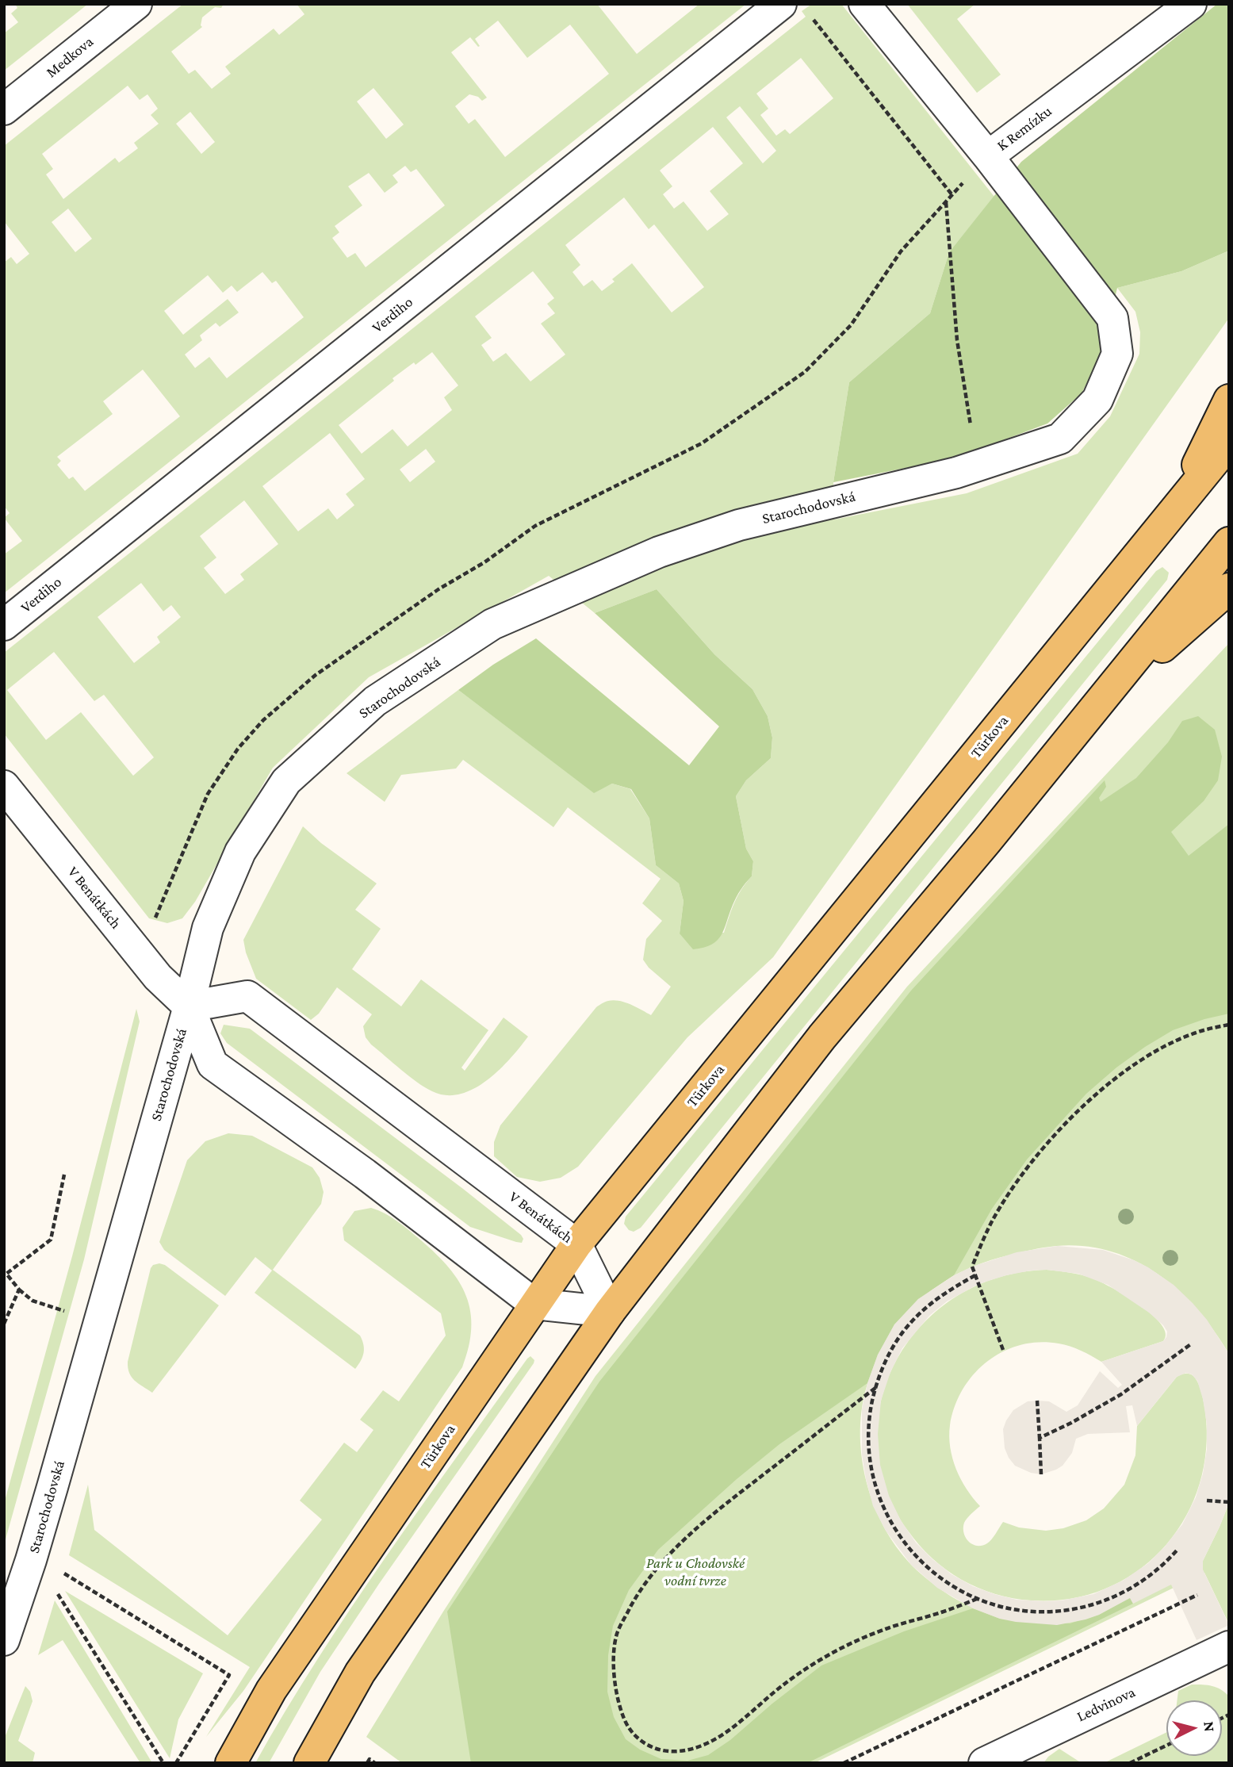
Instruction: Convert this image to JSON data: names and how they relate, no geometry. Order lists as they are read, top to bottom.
{
  "streets": {
    "main road": ["Türkova"],
    "street": [
      "Medkova",
      "K Remízku",
      "Verdiho",
      "Starochodovská",
      "V Benátkách",
      "Ledvinova"
    ]
  },
  "crossings": [
    ["K Remízku", "Starochodovská"],
    ["Starochodovská", "V Benátkách"],
    ["Türkova", "V Benátkách"]
  ],
  "parks": ["Park u Chodovské vodní tvrze"],
  "north": "right"
}
